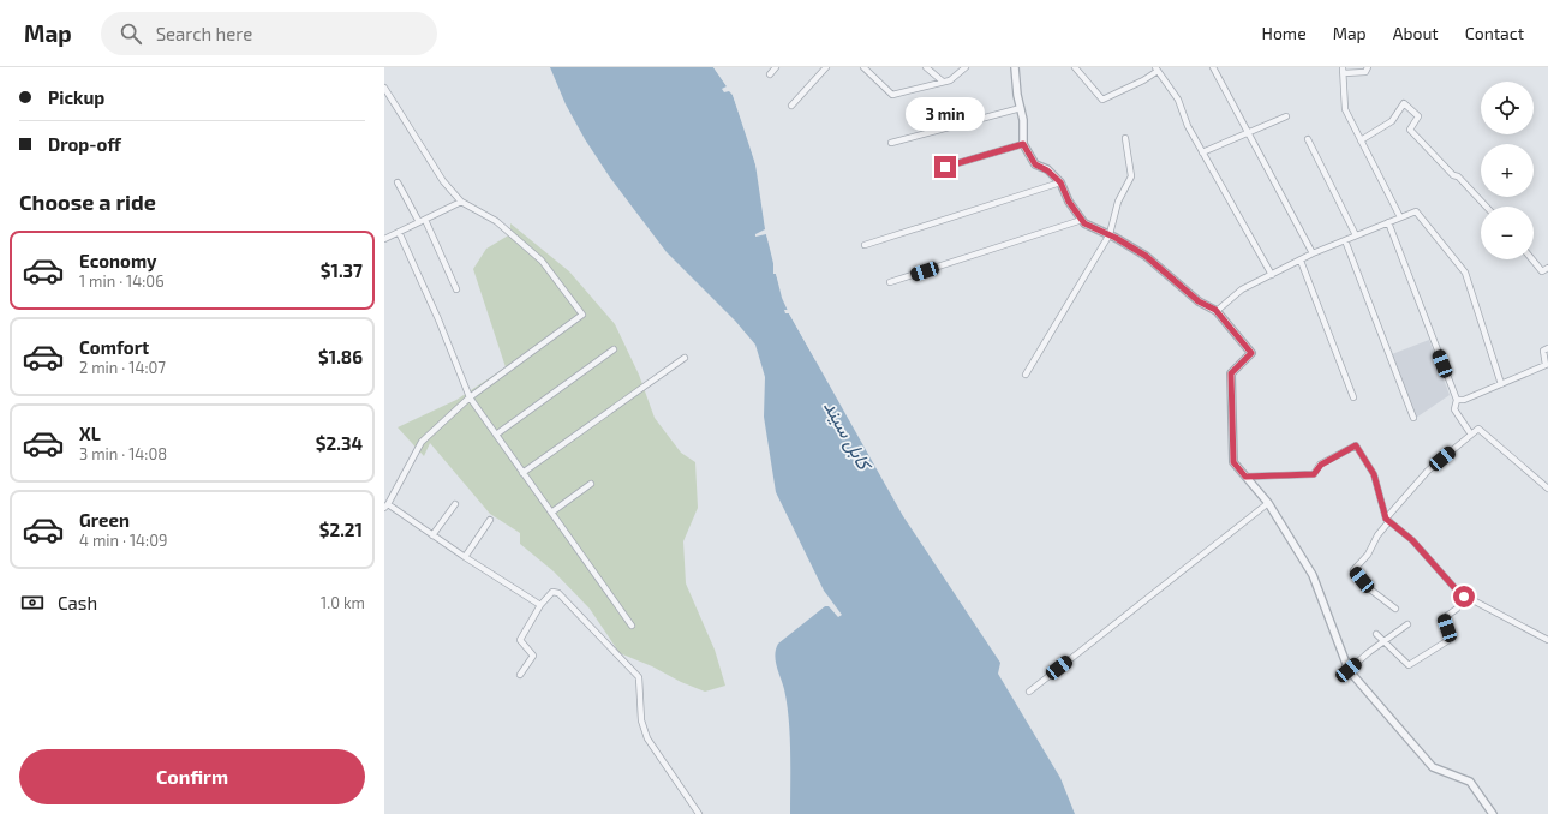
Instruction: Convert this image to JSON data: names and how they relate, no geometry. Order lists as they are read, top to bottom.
{
  "water": ["کابل سيند"],
  "page": {
    "header": "Map",
    "search": "Search here",
    "nav": [
      "Home",
      "Map",
      "About",
      "Contact"
    ],
    "banner": ["Pickup", "Drop-off"],
    "map_buttons": ["+", "−"],
    "bubble": "3 min",
    "heading": "Choose a ride",
    "list": [
      {
        "name": "Economy",
        "note": "1 min · 14:06",
        "value": "$1.37"
      },
      {
        "name": "Comfort",
        "note": "2 min · 14:07",
        "value": "$1.86"
      },
      {
        "name": "XL",
        "note": "3 min · 14:08",
        "value": "$2.34"
      },
      {
        "name": "Green",
        "note": "4 min · 14:09",
        "value": "$2.21"
      }
    ],
    "pay": ["Cash", "1.0 km"],
    "buttons": "Confirm"
  }
}
